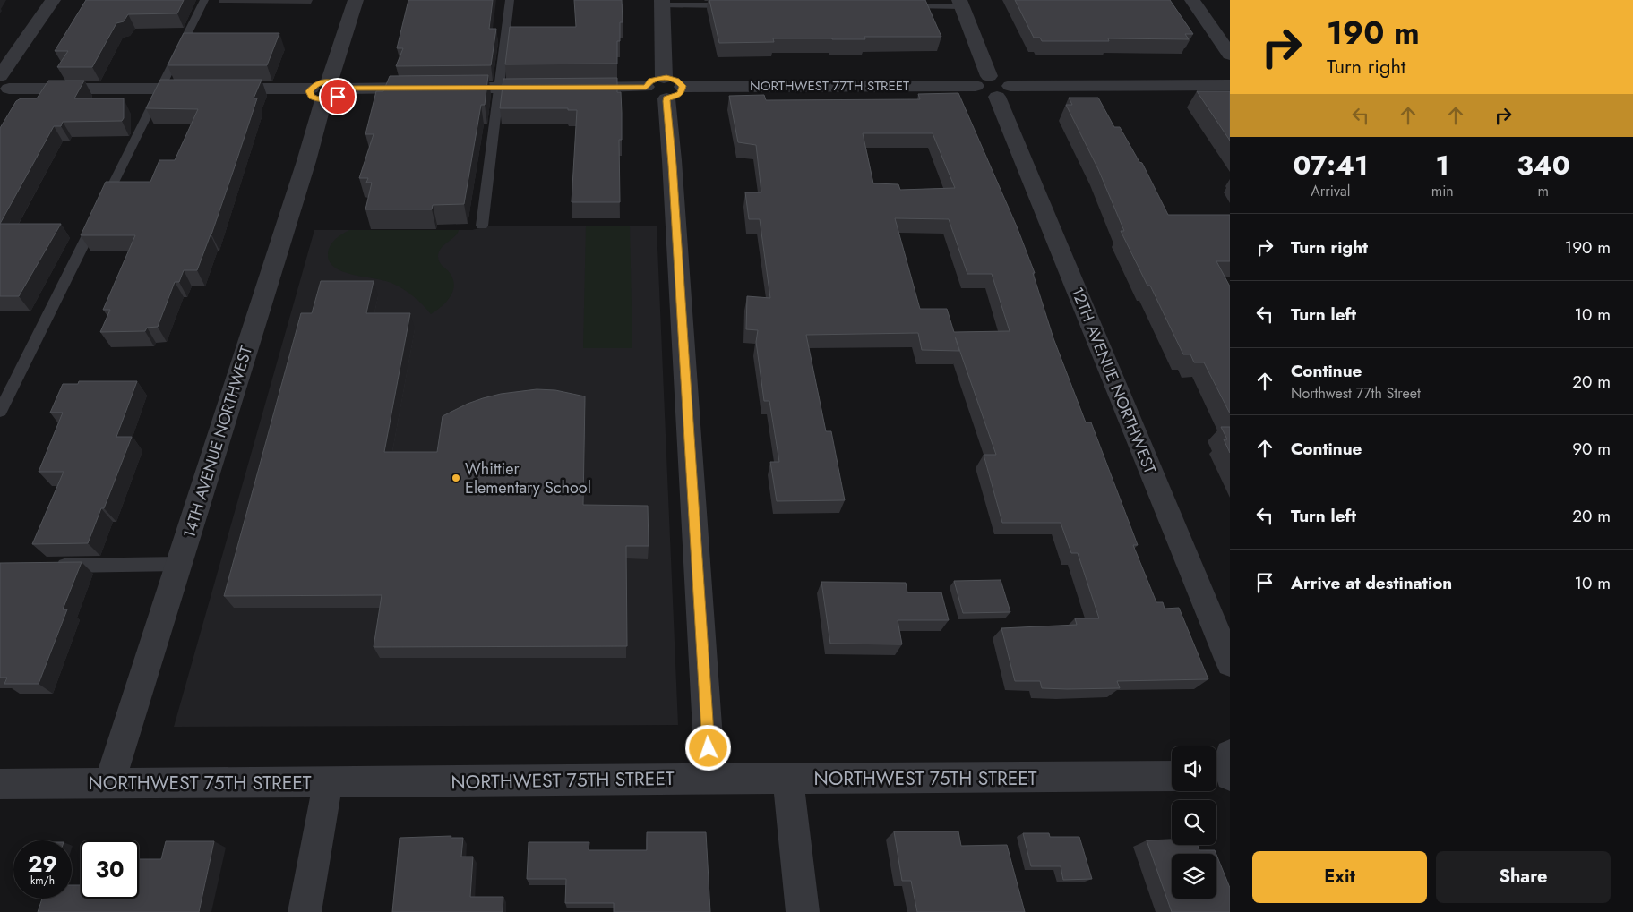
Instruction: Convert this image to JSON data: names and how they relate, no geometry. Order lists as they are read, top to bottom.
{
  "streets": {
    "street": [
      "NORTHWEST 77TH STREET",
      "12TH AVENUE NORTHWEST",
      "14TH AVENUE NORTHWEST",
      "NORTHWEST 75TH STREET"
    ]
  },
  "crossings": [
    ["NORTHWEST 77TH STREET", "12TH AVENUE NORTHWEST"],
    ["14TH AVENUE NORTHWEST", "NORTHWEST 75TH STREET"]
  ],
  "places": ["Whittier Elementary School"],
  "page": {
    "turn": ["190 m", "Turn right"],
    "eta": [
      "07:41",
      "Arrival",
      "1",
      "min",
      "340",
      "m"
    ],
    "list": [
      {
        "name": "Turn right",
        "value": "190 m"
      },
      {
        "name": "Turn left",
        "value": "10 m"
      },
      {
        "name": "Continue",
        "note": "Northwest 77th Street",
        "value": "20 m"
      },
      {
        "name": "Continue",
        "value": "90 m"
      },
      {
        "name": "Turn left",
        "value": "20 m"
      },
      {
        "name": "Arrive at destination",
        "value": "10 m"
      }
    ],
    "speed": "29 km/h",
    "limit": "30",
    "buttons": ["Exit", "Share"]
  }
}
